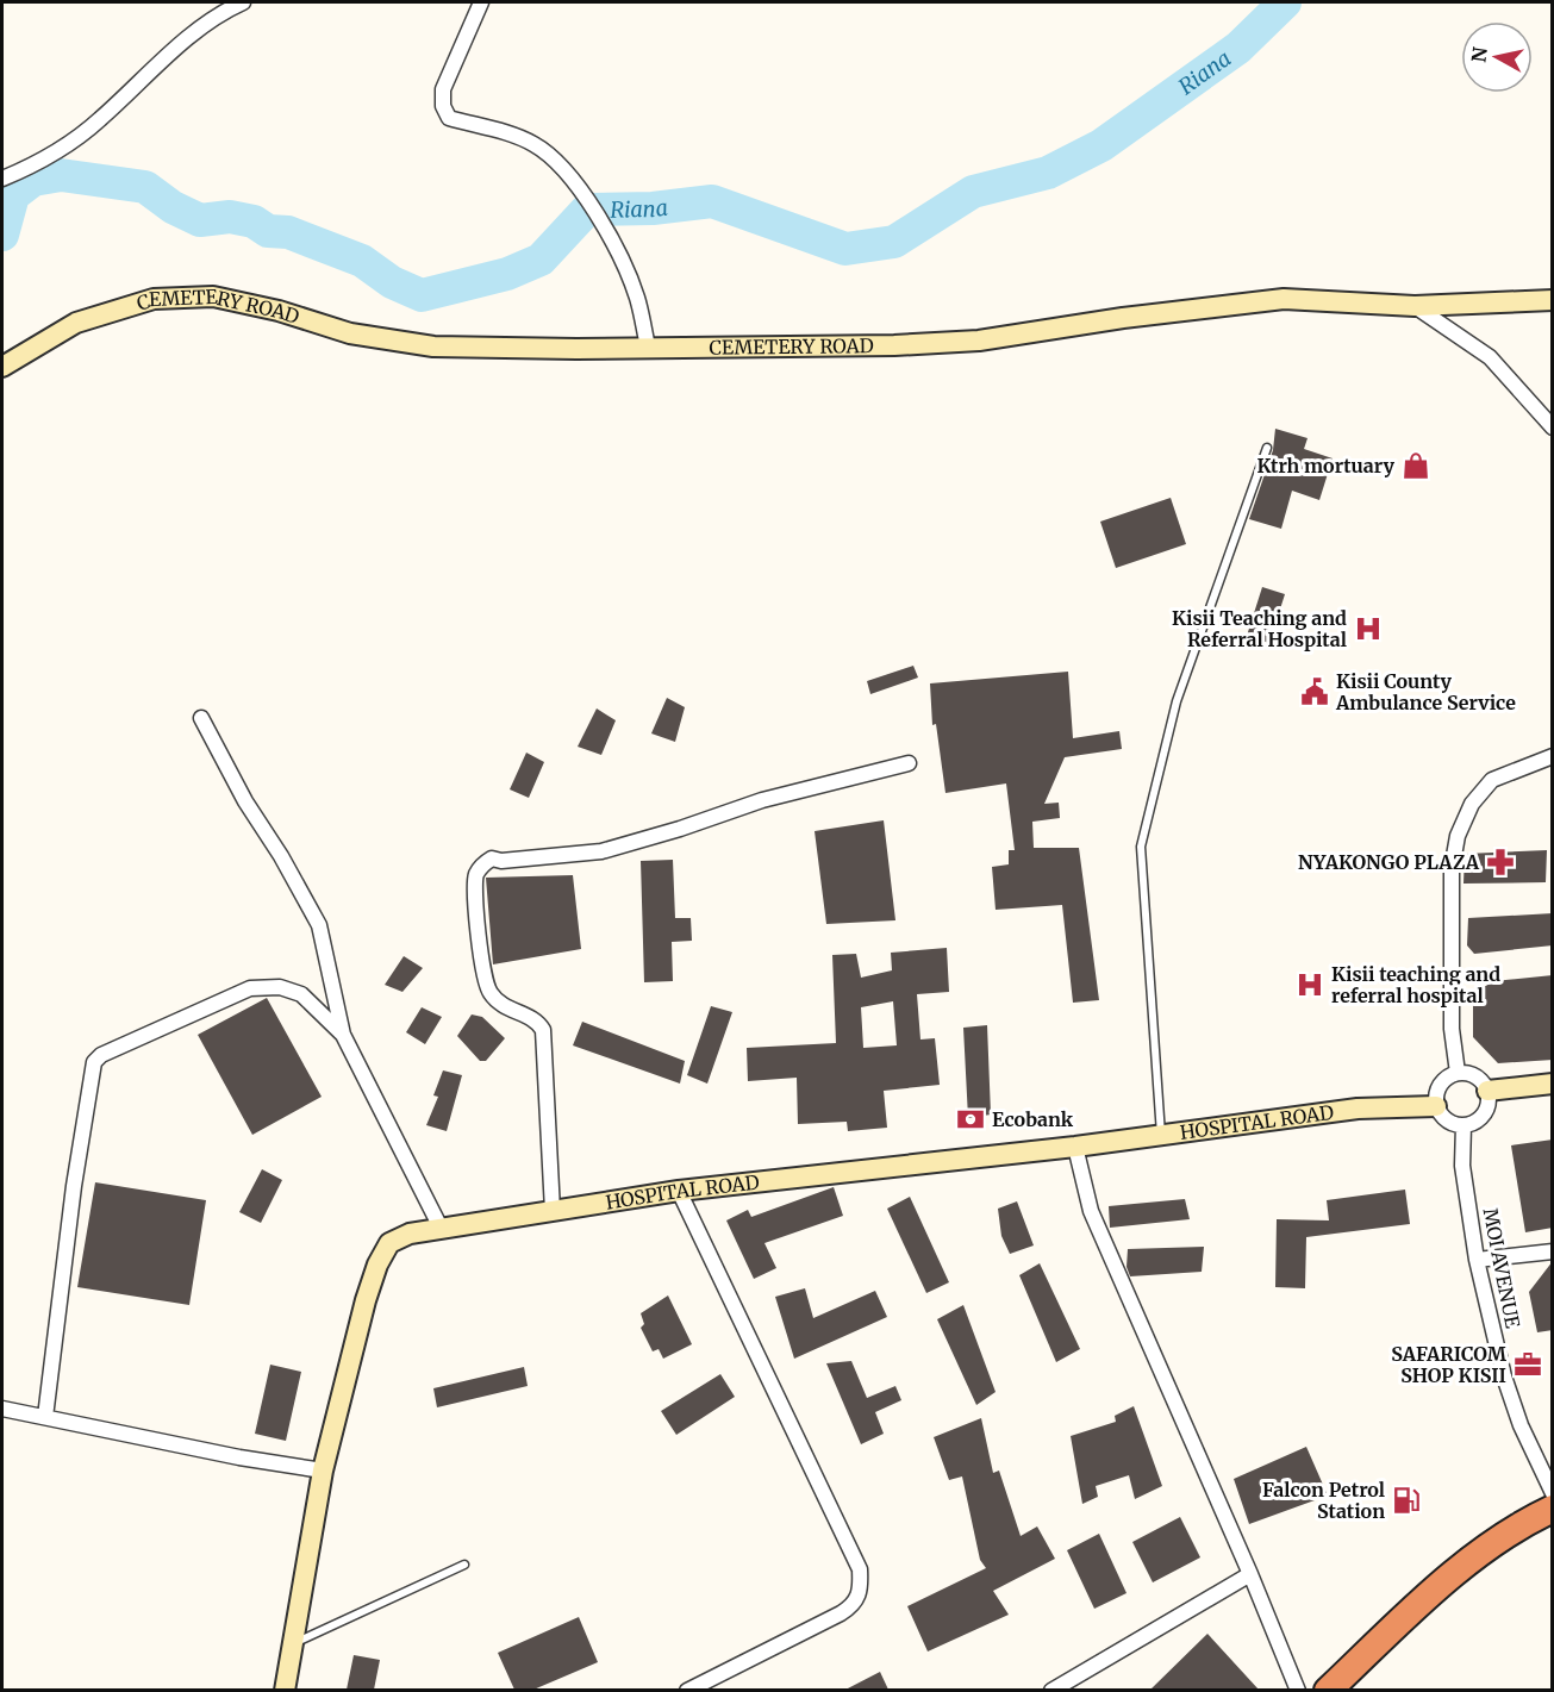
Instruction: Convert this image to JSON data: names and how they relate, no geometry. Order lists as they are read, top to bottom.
{
  "streets": {
    "street": ["CEMETERY ROAD", "HOSPITAL ROAD", "MOI AVENUE"]
  },
  "crossings": [
    ["HOSPITAL ROAD", "MOI AVENUE"]
  ],
  "water": ["Riana"],
  "places": {
    "shop": ["Ktrh mortuary"],
    "hospital": ["Kisii Teaching and Referral Hospital", "Kisii teaching and referral hospital"],
    "public building": ["Kisii County Ambulance Service"],
    "pharmacy": ["NYAKONGO PLAZA"],
    "bank": ["Ecobank"],
    "office": ["SAFARICOM SHOP KISII"],
    "fuel station": ["Falcon Petrol Station"]
  },
  "north": "left"
}
